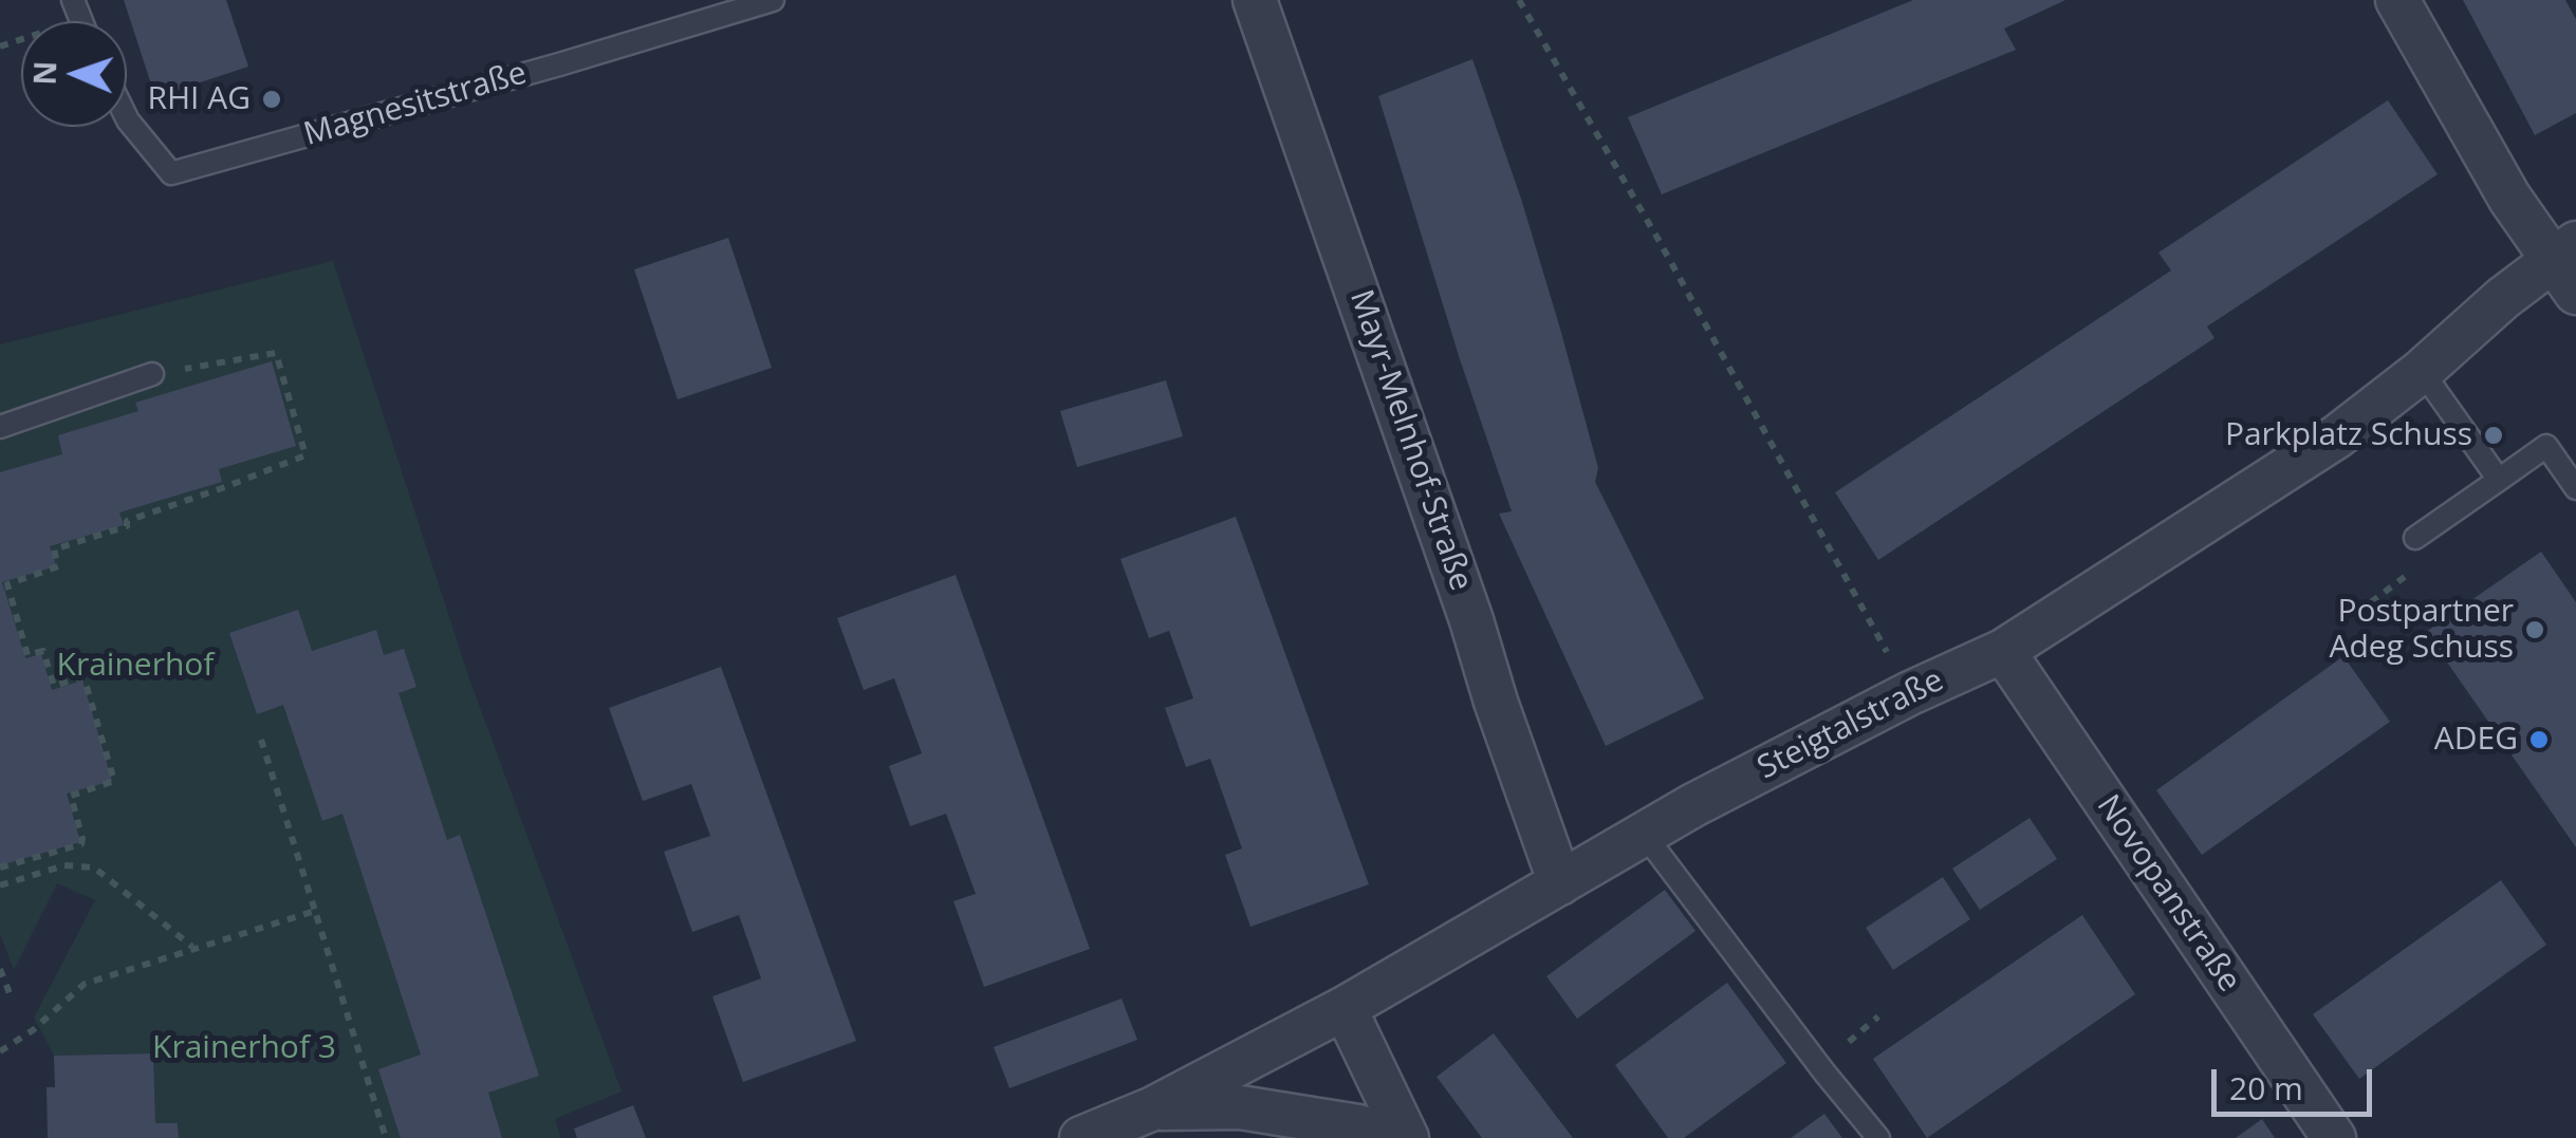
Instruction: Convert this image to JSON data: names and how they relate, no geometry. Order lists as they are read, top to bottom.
{
  "streets": {
    "street": ["Mayr-Melnhof-Straße", "Steigtalstraße", "Novopanstraße"],
    "lane": ["Magnesitstraße"]
  },
  "crossings": [
    ["Mayr-Melnhof-Straße", "Steigtalstraße"],
    ["Steigtalstraße", "Novopanstraße"]
  ],
  "parks": ["Krainerhof", "Krainerhof 3"],
  "places": [
    "RHI AG",
    "Parkplatz Schuss",
    "Postpartner Adeg Schuss",
    "ADEG"
  ],
  "scale_bar": "20 m",
  "north": "left"
}
